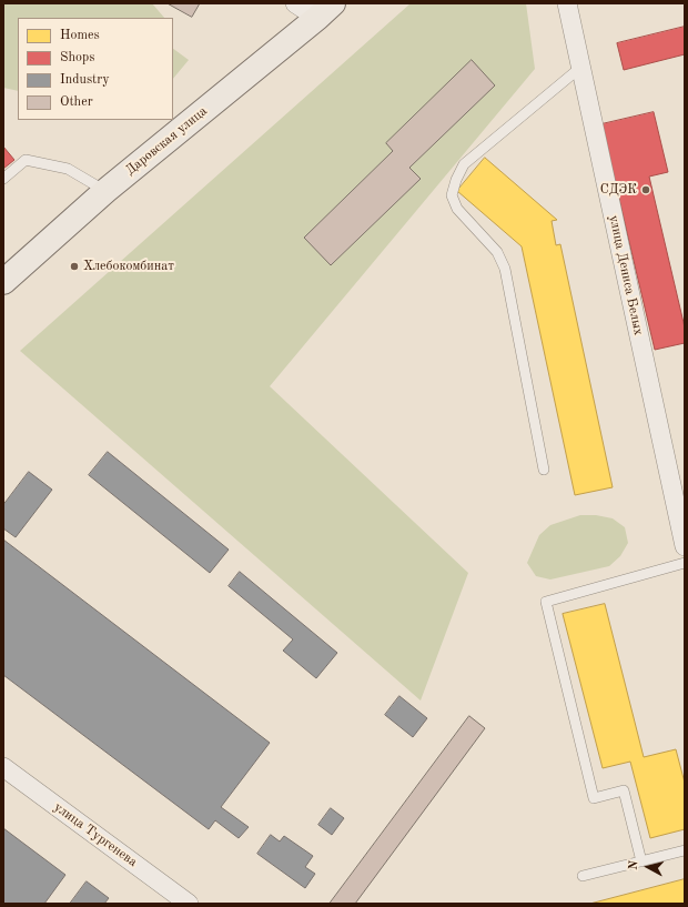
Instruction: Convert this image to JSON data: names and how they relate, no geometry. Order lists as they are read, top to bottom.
{
  "streets": {
    "highway": ["Даровская улица"],
    "street": ["улица Дениса Белых", "улица Тургенева"]
  },
  "places": ["СДЭК", "Хлебокомбинат"],
  "legend": [
    "Homes",
    "Shops",
    "Industry",
    "Other"
  ],
  "north": "left"
}
